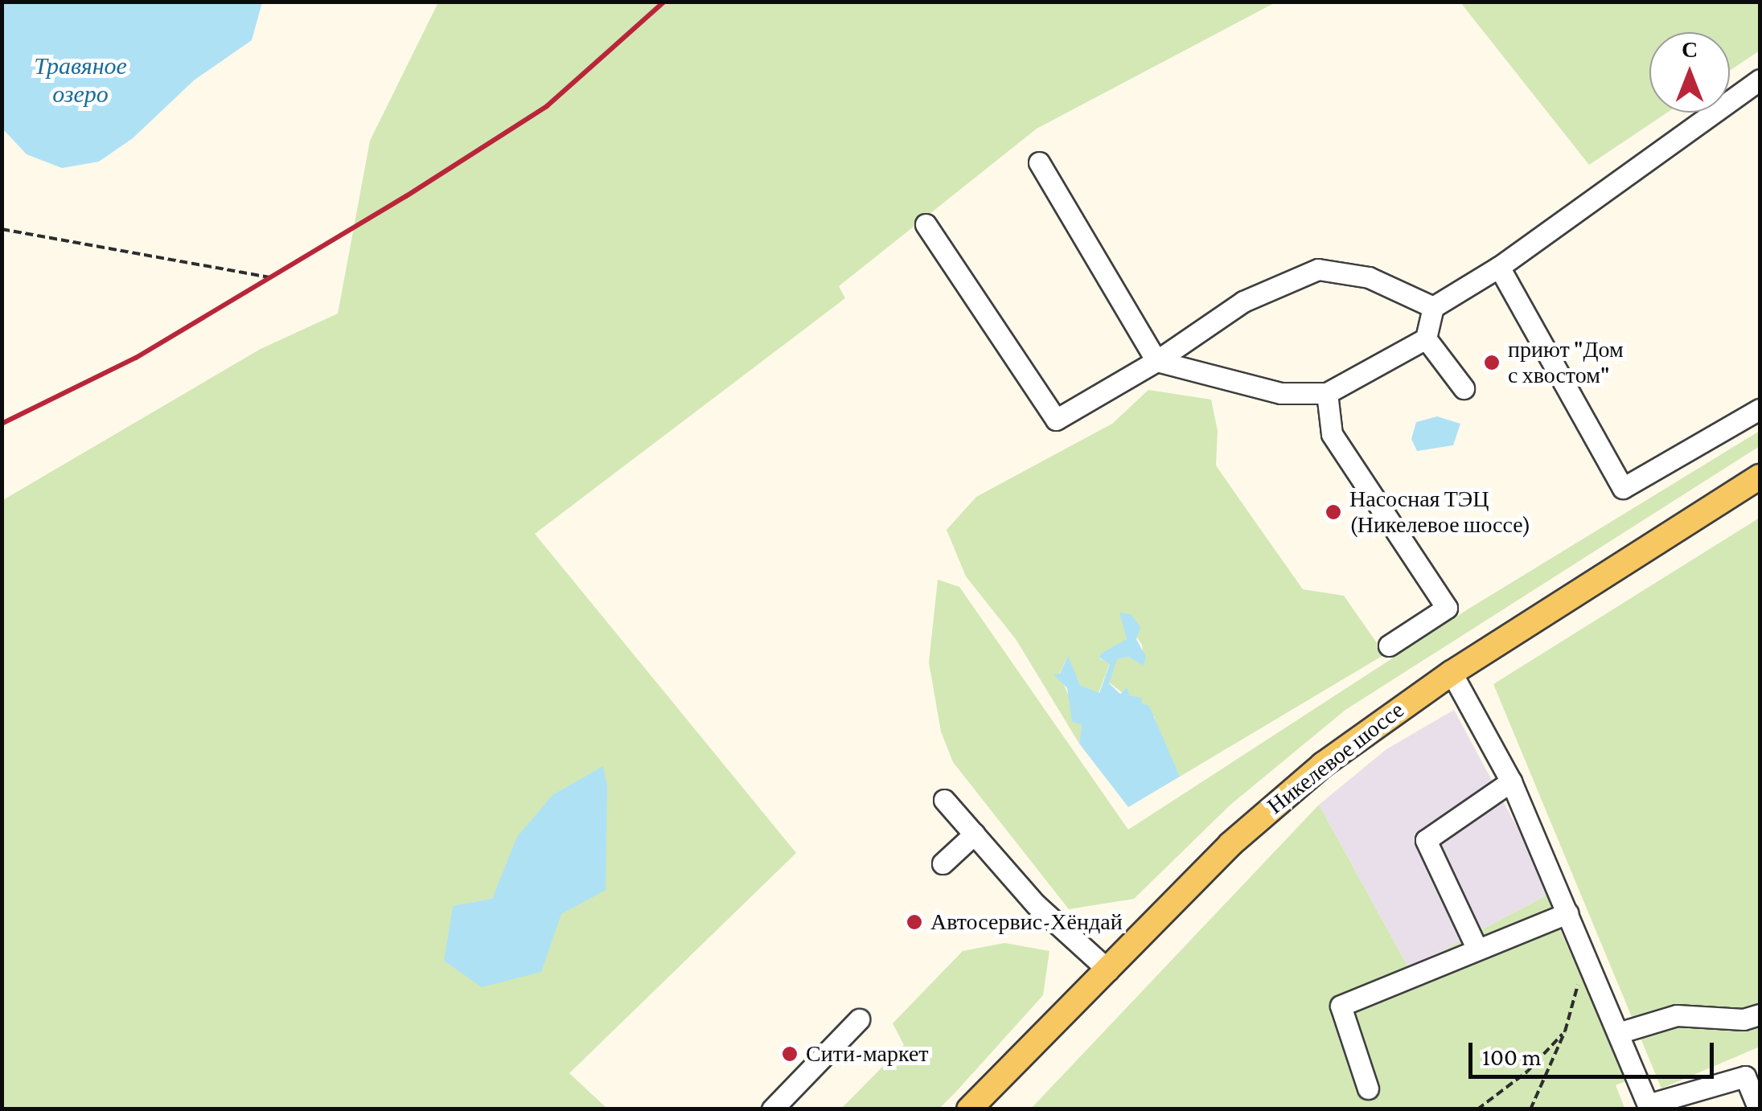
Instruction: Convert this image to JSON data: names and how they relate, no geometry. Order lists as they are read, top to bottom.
{
  "streets": {
    "main road": ["Никелевое шоссе"]
  },
  "water": ["Травяное озеро"],
  "places": [
    "приют \"Дом с хвостом\"",
    "Насосная ТЭЦ (Никелевое шоссе)",
    "Автосервис-Хёндай",
    "Сити-маркет"
  ],
  "scale_bar": "100 m",
  "north": "top"
}
